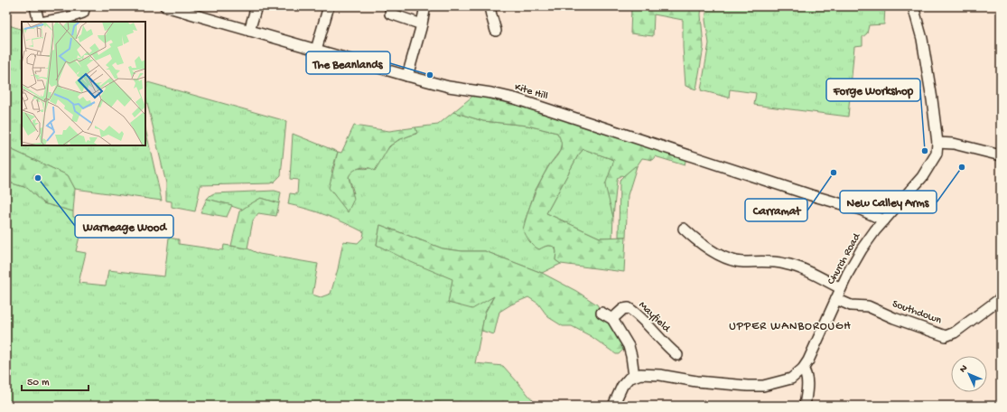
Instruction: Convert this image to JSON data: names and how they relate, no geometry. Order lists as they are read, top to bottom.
{
  "streets": {
    "street": [
      "Kite Hill",
      "Church Road",
      "Southdown",
      "Mayfield"
    ]
  },
  "crossings": [
    ["Kite Hill", "Church Road"],
    ["Church Road", "Southdown"]
  ],
  "districts": ["UPPER WANBOROUGH"],
  "places": [
    "The Beanlands",
    "Forge Workshop",
    "New Calley Arms",
    "Carramat",
    "Warneage Wood"
  ],
  "scale_bar": "50 m",
  "north": "top left"
}
